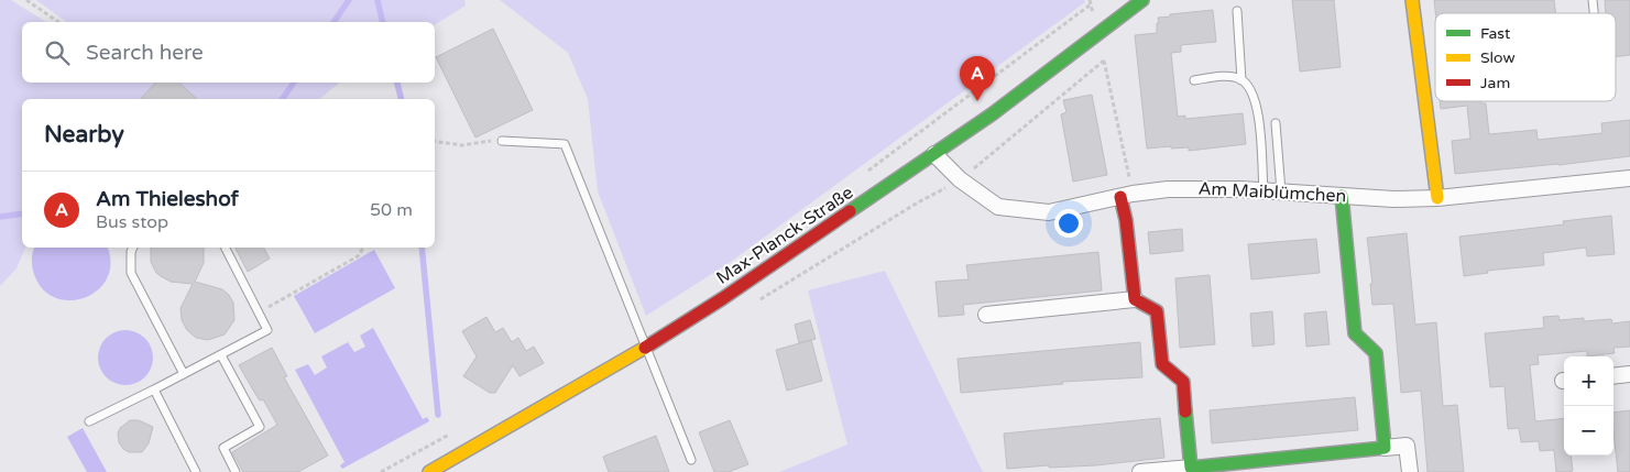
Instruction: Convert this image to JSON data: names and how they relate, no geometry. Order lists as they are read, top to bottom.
{
  "streets": {
    "street": ["Am Maiblümchen", "Max-Planck-Straße"]
  },
  "crossings": [
    ["Am Maiblümchen", "Max-Planck-Straße"]
  ],
  "legend": ["Fast", "Slow", "Jam"],
  "page": {
    "search": "Search here",
    "pins": "A",
    "heading": "Nearby",
    "list": [
      {
        "mark": "A",
        "name": "Am Thieleshof",
        "note": "Bus stop",
        "value": "50 m"
      }
    ],
    "map_buttons": ["+", "−"]
  }
}
